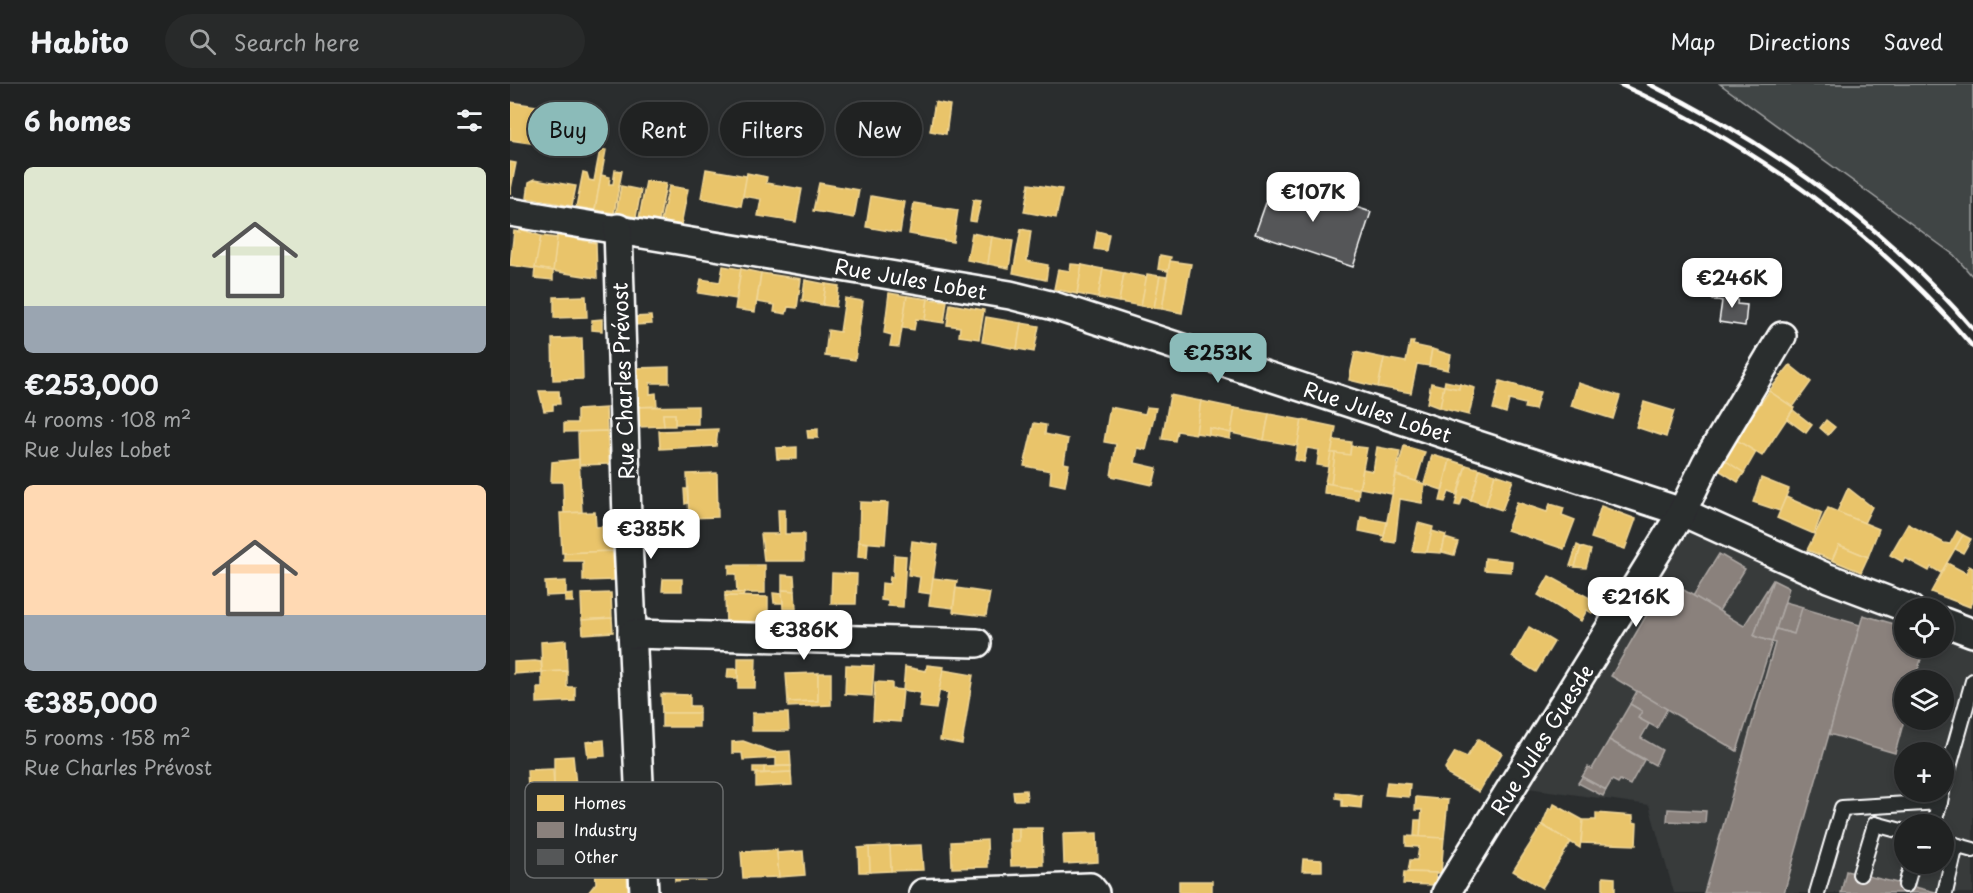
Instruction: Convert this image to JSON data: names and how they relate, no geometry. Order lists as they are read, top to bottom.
{
  "streets": {
    "street": ["Rue Jules Lobet", "Rue Charles Prévost", "Rue Jules Guesde"]
  },
  "crossings": [
    ["Rue Jules Lobet", "Rue Charles Prévost"],
    ["Rue Jules Lobet", "Rue Jules Guesde"]
  ],
  "legend": ["Homes", "Industry", "Other"],
  "page": {
    "header": "Habito",
    "search": "Search here",
    "nav": ["Map", "Directions", "Saved"],
    "heading": "6 homes",
    "chip": [
      "Buy",
      "Rent",
      "Filters",
      "New"
    ],
    "list": [
      {
        "name": "€253,000",
        "note": "4 rooms · 108 m² · Rue Jules Lobet"
      },
      {
        "name": "€385,000",
        "note": "5 rooms · 158 m² · Rue Charles Prévost"
      }
    ],
    "price": [
      "€107K",
      "€246K",
      "€253K",
      "€385K",
      "€216K",
      "€386K"
    ],
    "map_buttons": ["+", "−"]
  }
}
